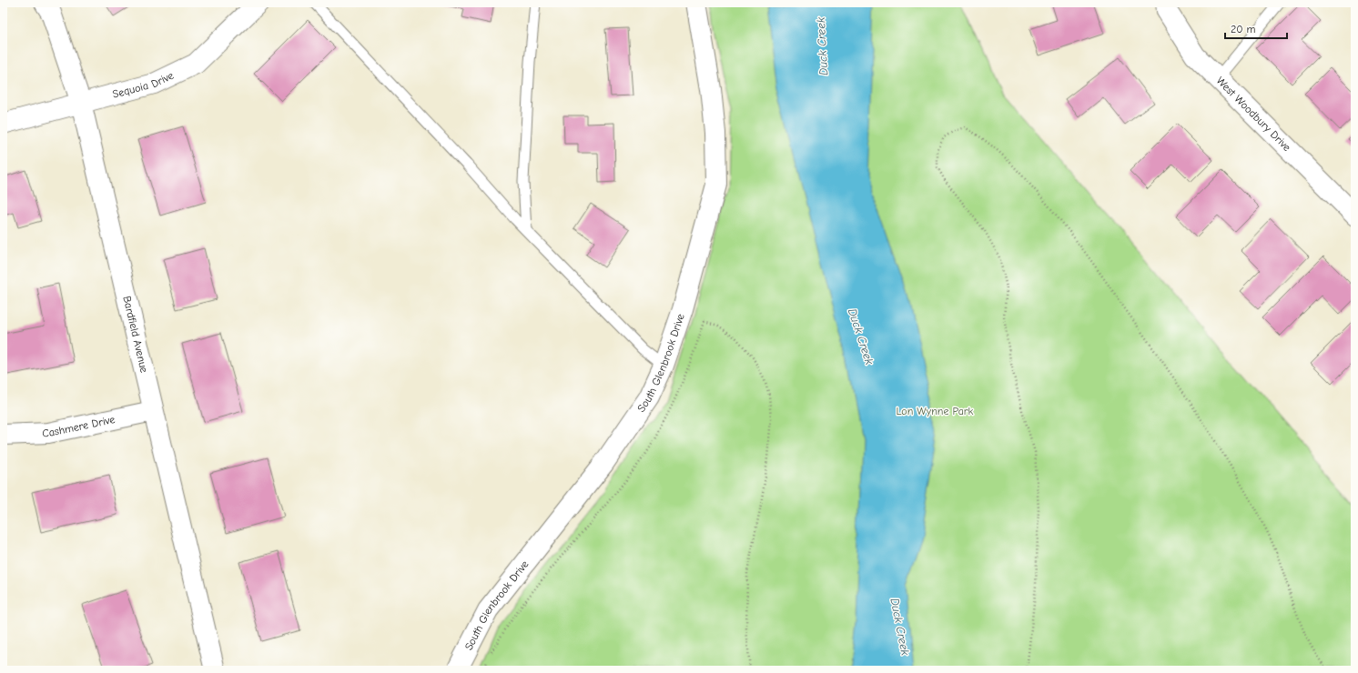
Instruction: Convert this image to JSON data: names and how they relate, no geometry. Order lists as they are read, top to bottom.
{
  "streets": {
    "street": [
      "Sequoia Drive",
      "West Woodbury Drive",
      "Bardfield Avenue",
      "South Glenbrook Drive",
      "Cashmere Drive"
    ]
  },
  "crossings": [
    ["Sequoia Drive", "Bardfield Avenue"],
    ["Bardfield Avenue", "Cashmere Drive"]
  ],
  "water": ["Duck Creek"],
  "parks": ["Lon Wynne Park"],
  "scale_bar": "20 m"
}
